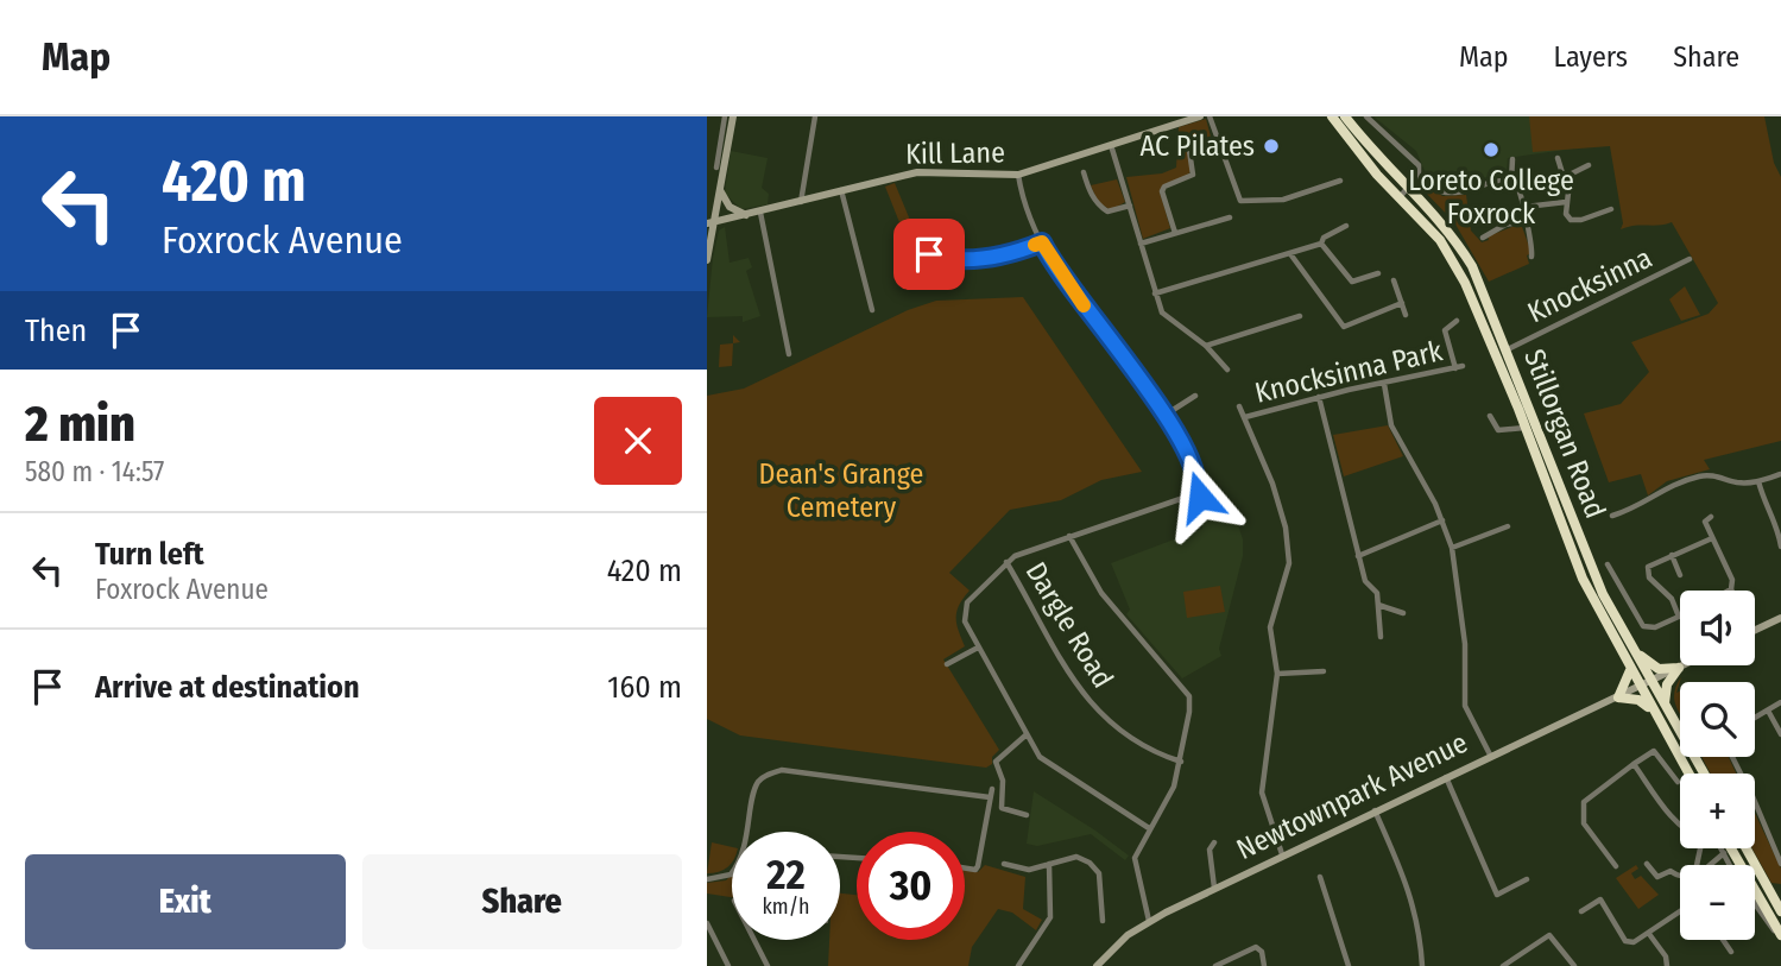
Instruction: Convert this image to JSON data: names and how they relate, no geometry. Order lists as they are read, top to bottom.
{
  "streets": {
    "highway": ["Stillorgan Road"],
    "main road": ["Kill Lane", "Newtownpark Avenue"],
    "street": ["Knocksinna", "Knocksinna Park", "Dargle Road"]
  },
  "crossings": [
    ["Knocksinna", "Stillorgan Road"],
    ["Stillorgan Road", "Newtownpark Avenue"]
  ],
  "parks": ["Dean's Grange Cemetery"],
  "places": ["AC Pilates", "Loreto College Foxrock"],
  "page": {
    "header": "Map",
    "nav": ["Map", "Layers", "Share"],
    "turn": ["420 m", "Foxrock Avenue"],
    "then": "Then",
    "heading": ["2 min", "580 m · 14:57"],
    "list": [
      {
        "name": "Turn left",
        "note": "Foxrock Avenue",
        "value": "420 m"
      },
      {
        "name": "Arrive at destination",
        "value": "160 m"
      }
    ],
    "map_buttons": ["+", "−"],
    "speed": "22 km/h",
    "limit": "30",
    "buttons": ["Exit", "Share"]
  }
}
